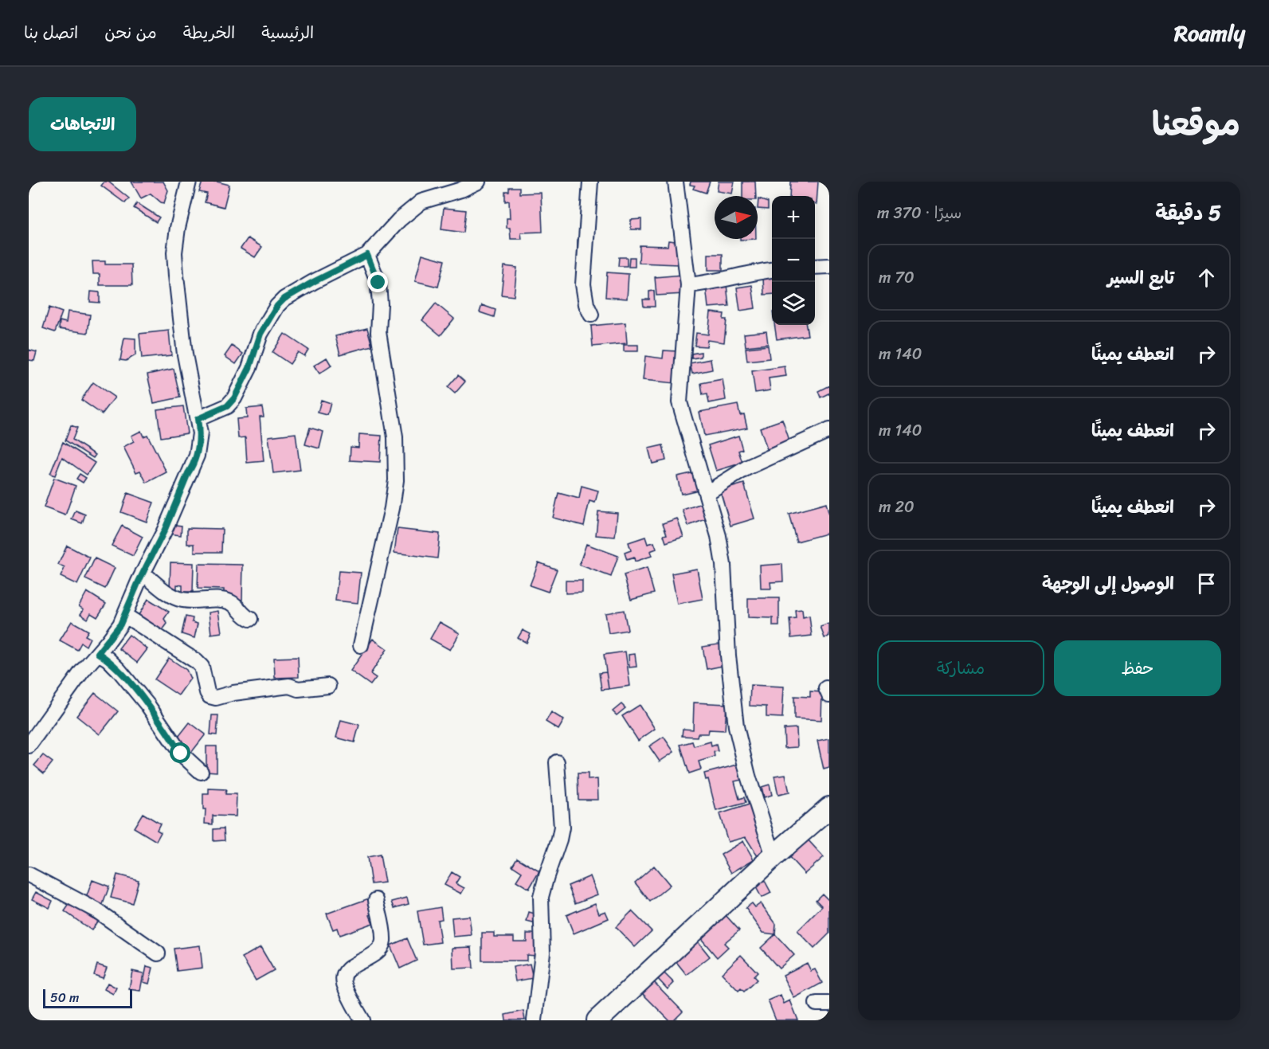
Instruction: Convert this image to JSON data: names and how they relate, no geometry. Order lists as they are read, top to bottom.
{
  "scale_bar": "50 m",
  "north": "right",
  "page": {
    "header": "Roamly",
    "nav": [
      "الرئيسية",
      "الخريطة",
      "من نحن",
      "اتصل بنا"
    ],
    "title": "موقعنا",
    "buttons": [
      "الاتجاهات",
      ["حفظ", "مشاركة"]
    ],
    "heading": ["5 دقيقة", "سيرًا · 370 m"],
    "map_buttons": ["+", "−"],
    "list": [
      ["تابع السير", "70 m"],
      ["انعطف يمينًا", "140 m"],
      ["انعطف يمينًا", "140 m"],
      ["انعطف يمينًا", "20 m"],
      "الوصول إلى الوجهة"
    ],
    "scale": "50 m"
  }
}
